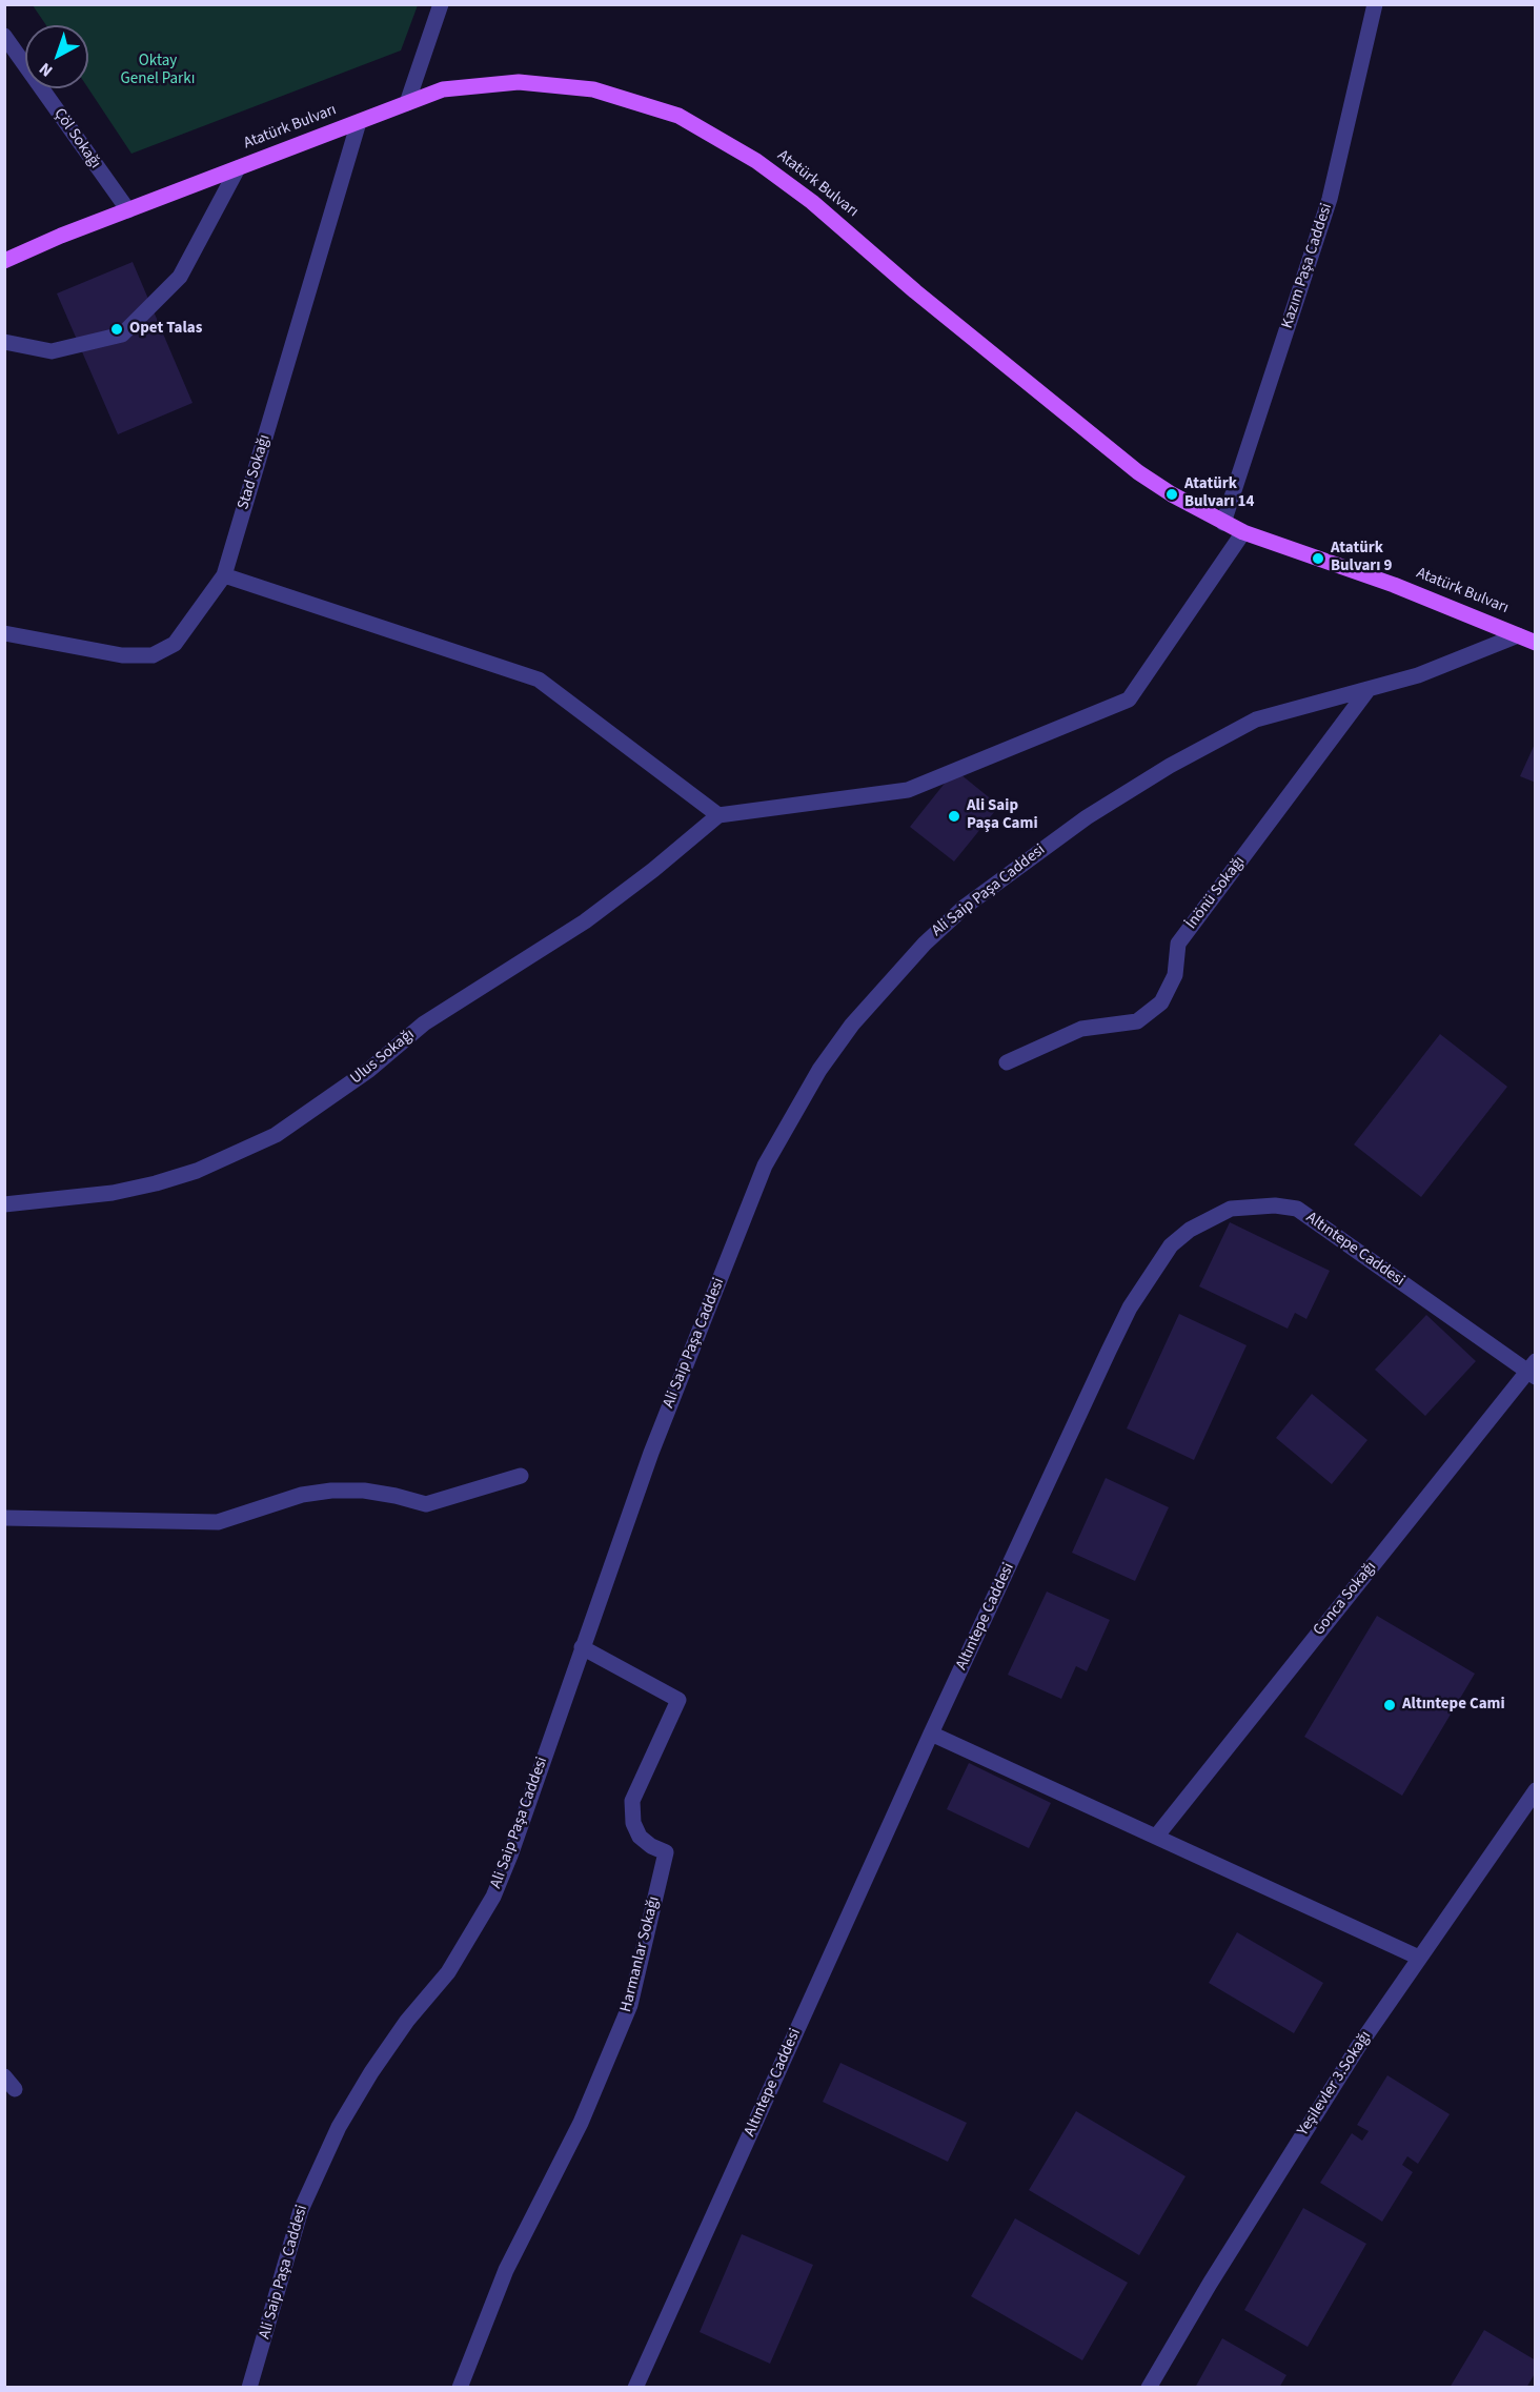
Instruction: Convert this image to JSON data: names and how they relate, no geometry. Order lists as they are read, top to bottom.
{
  "streets": {
    "main road": ["Atatürk Bulvarı"],
    "street": [
      "Çöl Sokağı",
      "Kazım Paşa Caddesi",
      "Stad Sokağı",
      "Ali Saip Paşa Caddesi",
      "İnönü Sokağı",
      "Ulus Sokağı",
      "Altıntepe Caddesi",
      "Gonca Sokağı",
      "Harmanlar Sokağı",
      "Yeşilevler 3.Sokağı"
    ]
  },
  "crossings": [
    ["Atatürk Bulvarı", "Çöl Sokağı"],
    ["Atatürk Bulvarı", "Kazım Paşa Caddesi"],
    ["Atatürk Bulvarı", "Stad Sokağı"],
    ["Atatürk Bulvarı", "Ali Saip Paşa Caddesi"],
    ["Ali Saip Paşa Caddesi", "İnönü Sokağı"],
    ["Ali Saip Paşa Caddesi", "Harmanlar Sokağı"],
    ["Altıntepe Caddesi", "Gonca Sokağı"]
  ],
  "parks": ["Oktay Genel Parkı"],
  "places": [
    "Opet Talas",
    "Atatürk Bulvarı 14",
    "Atatürk Bulvarı 9",
    "Ali Saip Paşa Cami",
    "Altıntepe Cami"
  ],
  "north": "bottom left"
}
